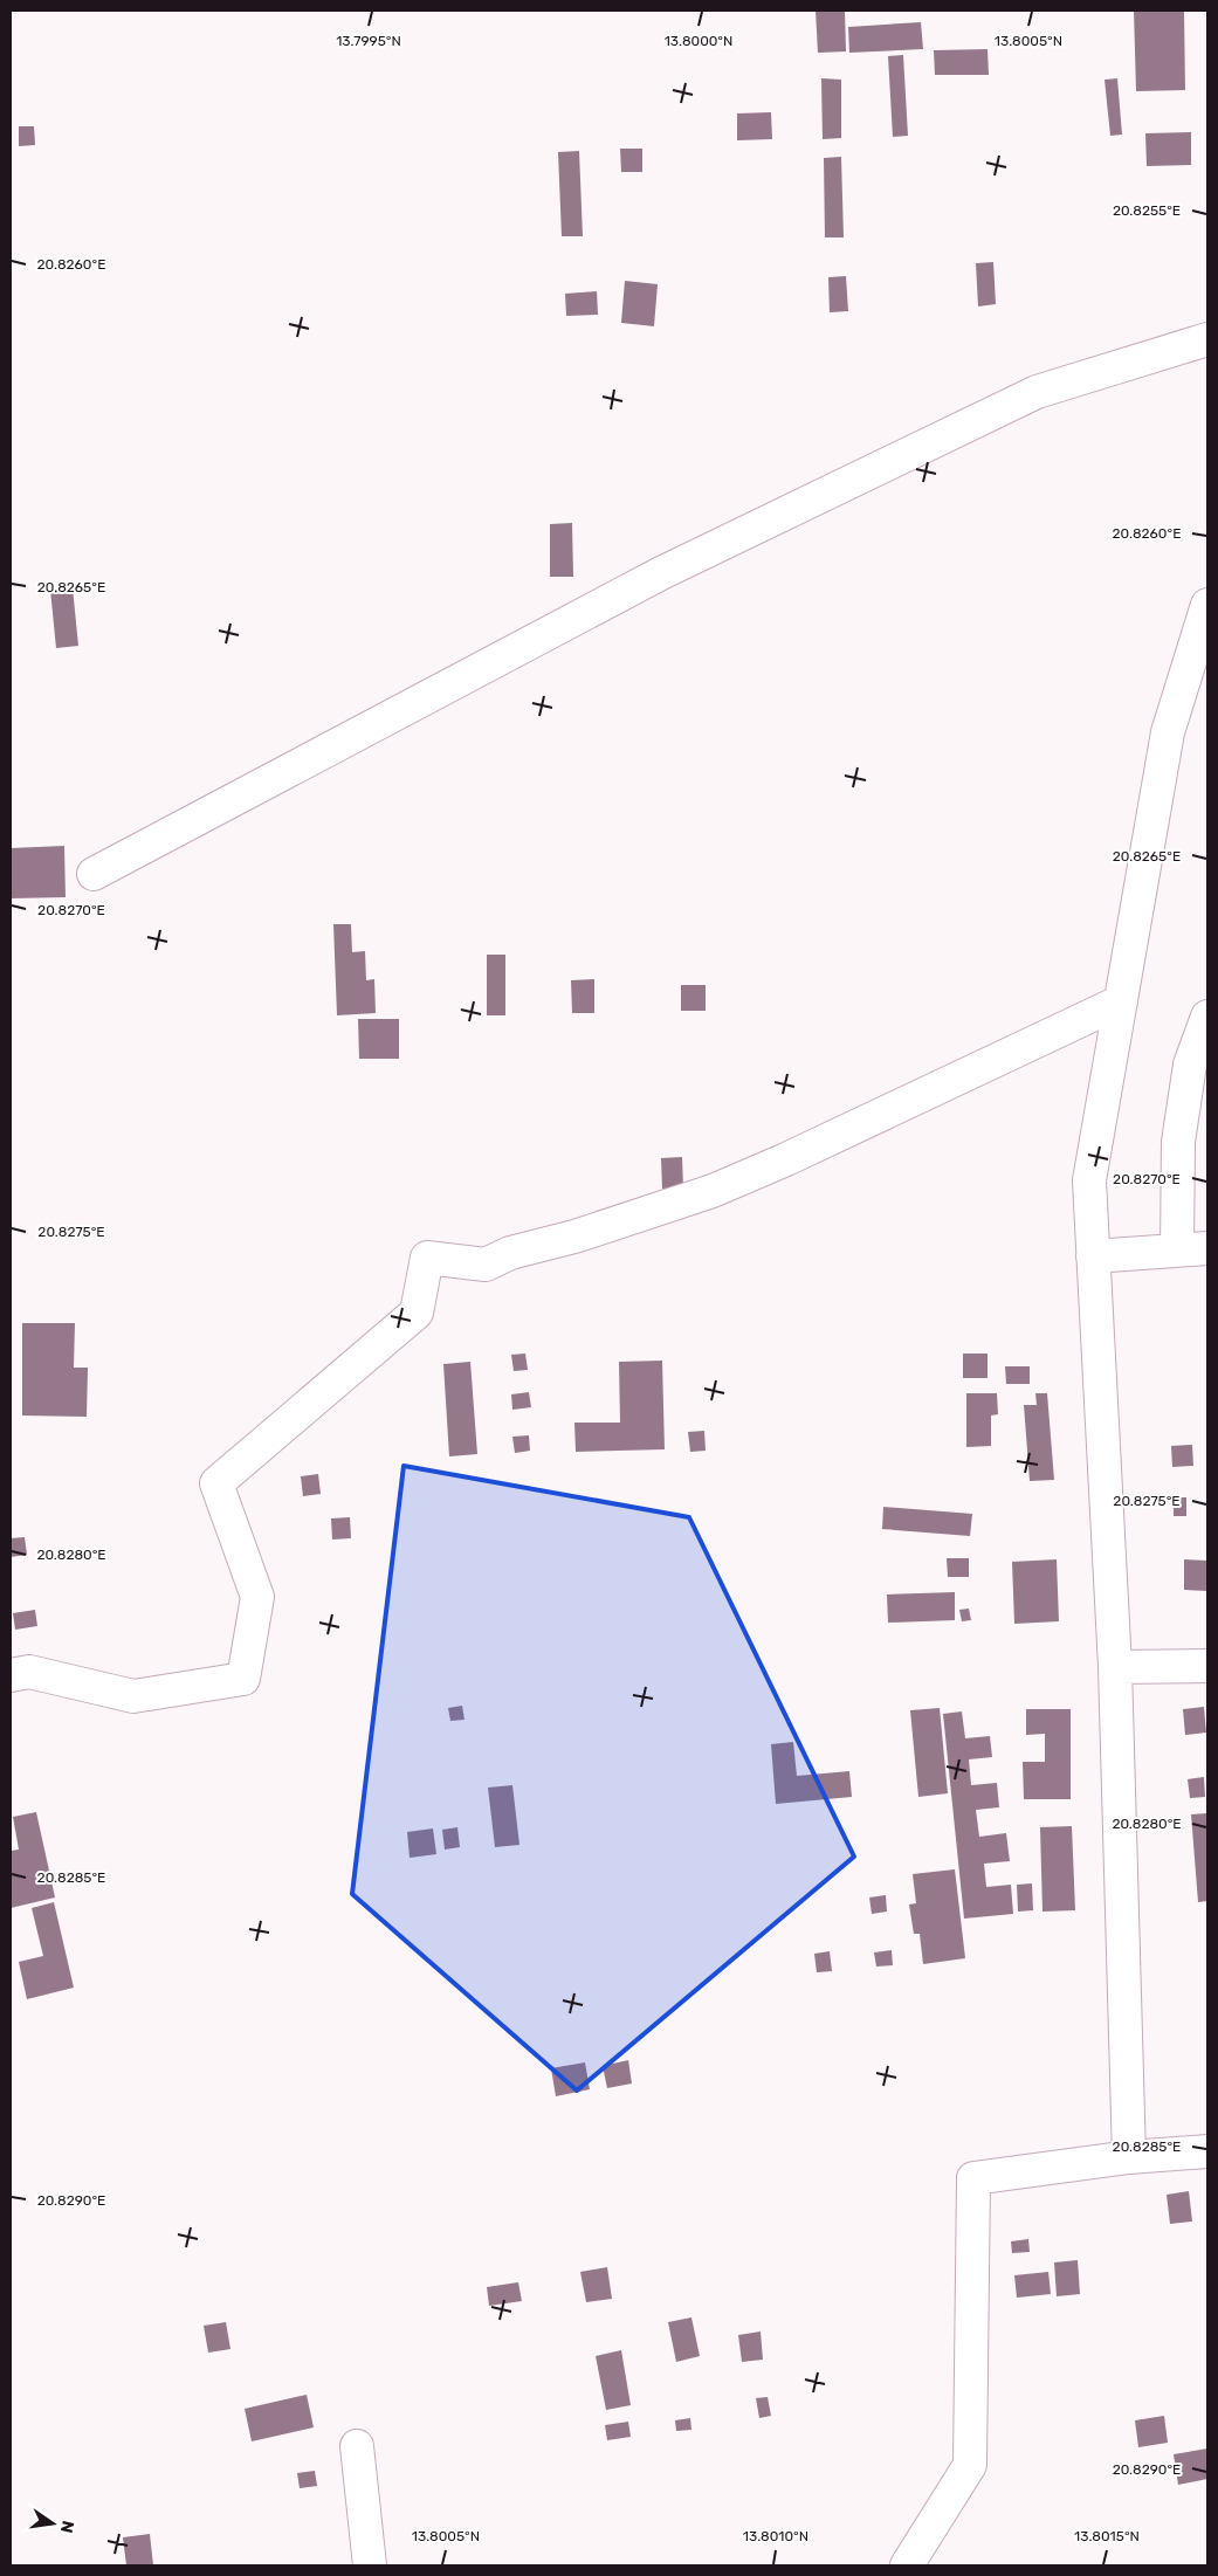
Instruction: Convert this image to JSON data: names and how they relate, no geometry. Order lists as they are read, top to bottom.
{
  "north": "right",
  "coordinates": [
    "13.7995°N",
    "13.8000°N",
    "13.8005°N",
    "20.8255°E",
    "20.8260°E",
    "20.8265°E",
    "20.8270°E",
    "20.8275°E",
    "20.8280°E",
    "20.8285°E",
    "20.8290°E",
    "13.8010°N",
    "13.8015°N"
  ]
}
